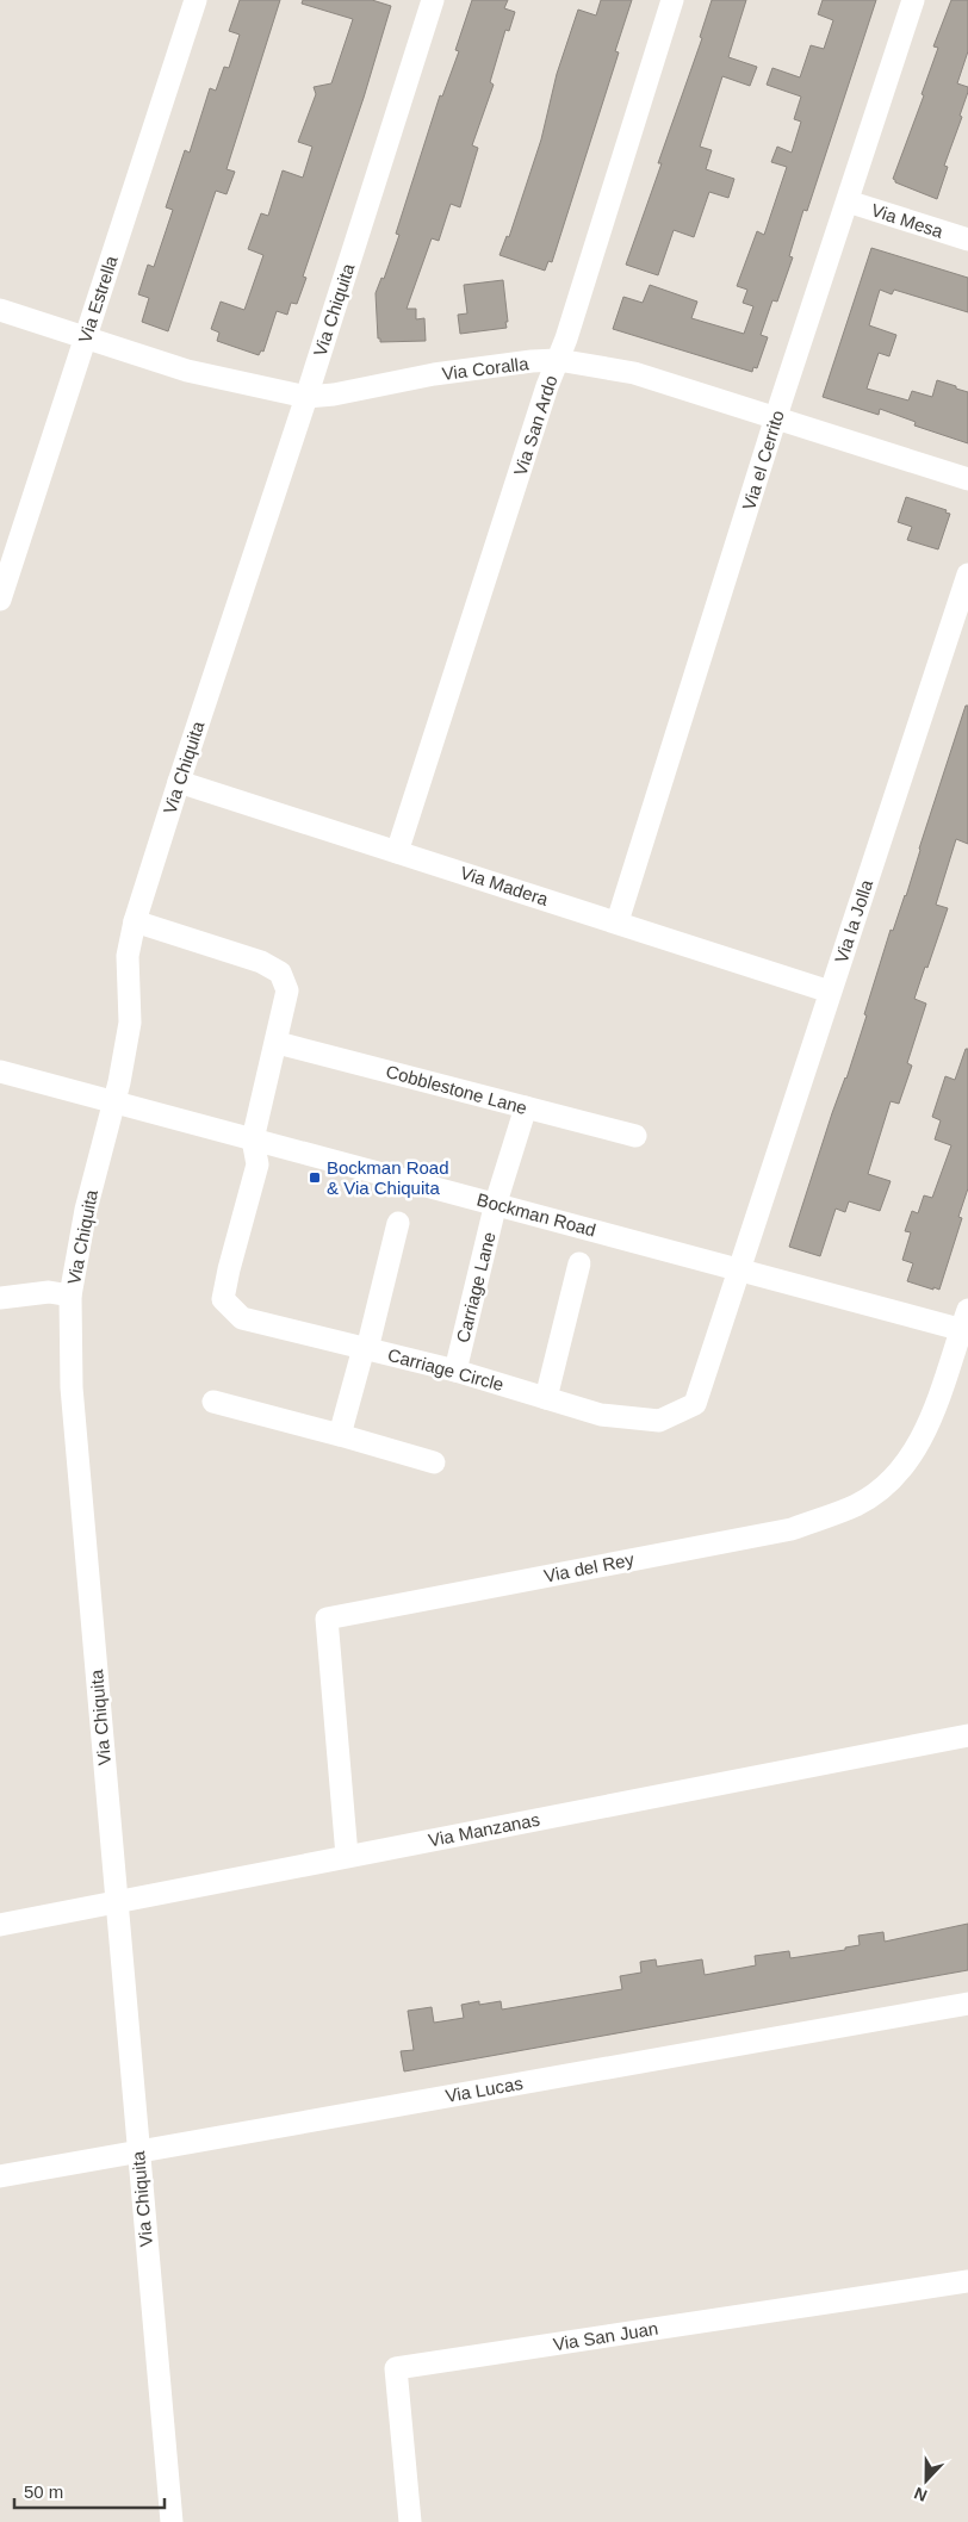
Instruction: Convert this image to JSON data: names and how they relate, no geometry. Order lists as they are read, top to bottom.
{
  "streets": {
    "street": [
      "Via Mesa",
      "Via Estrella",
      "Via Chiquita",
      "Via Coralla",
      "Via San Ardo",
      "Via el Cerrito",
      "Via Madera",
      "Via la Jolla",
      "Cobblestone Lane",
      "Bockman Road",
      "Carriage Lane",
      "Carriage Circle",
      "Via del Rey",
      "Via Manzanas",
      "Via Lucas",
      "Via San Juan"
    ]
  },
  "crossings": [
    ["Via Mesa", "Via el Cerrito"],
    ["Via Estrella", "Via Coralla"],
    ["Via Chiquita", "Via Coralla"],
    ["Via Chiquita", "Via Madera"],
    ["Via Chiquita", "Bockman Road"],
    ["Via Chiquita", "Via Manzanas"],
    ["Via Chiquita", "Via Lucas"],
    ["Via Coralla", "Via San Ardo"],
    ["Via Coralla", "Via el Cerrito"],
    ["Via San Ardo", "Via Madera"],
    ["Via el Cerrito", "Via Madera"],
    ["Via Madera", "Via la Jolla"],
    ["Via la Jolla", "Bockman Road"],
    ["Via la Jolla", "Carriage Circle"],
    ["Cobblestone Lane", "Carriage Lane"],
    ["Bockman Road", "Carriage Lane"],
    ["Bockman Road", "Carriage Circle"],
    ["Bockman Road", "Via del Rey"],
    ["Carriage Lane", "Carriage Circle"],
    ["Via del Rey", "Via Manzanas"]
  ],
  "places": {
    "transit": ["Bockman Road & Via Chiquita"]
  },
  "scale_bar": "50 m",
  "north": "bottom"
}
